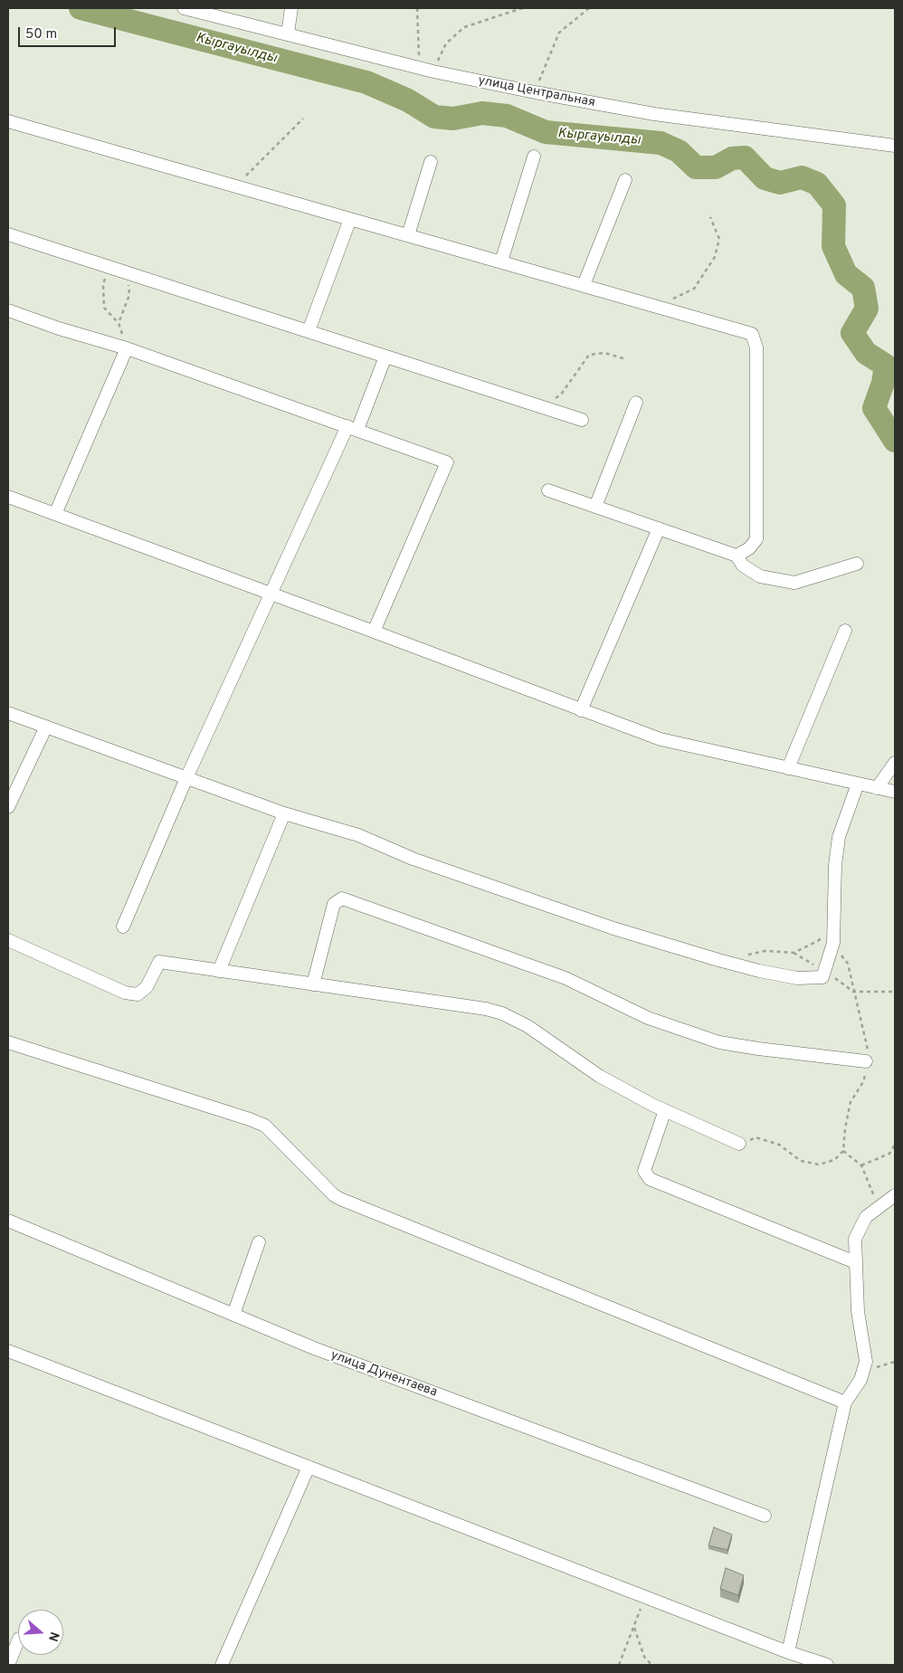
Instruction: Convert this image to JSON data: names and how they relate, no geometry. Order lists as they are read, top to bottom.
{
  "streets": {
    "street": ["улица Центральная", "улица Дунентаева"]
  },
  "water": ["Кыргауылды"],
  "scale_bar": "50 m",
  "north": "right"
}
